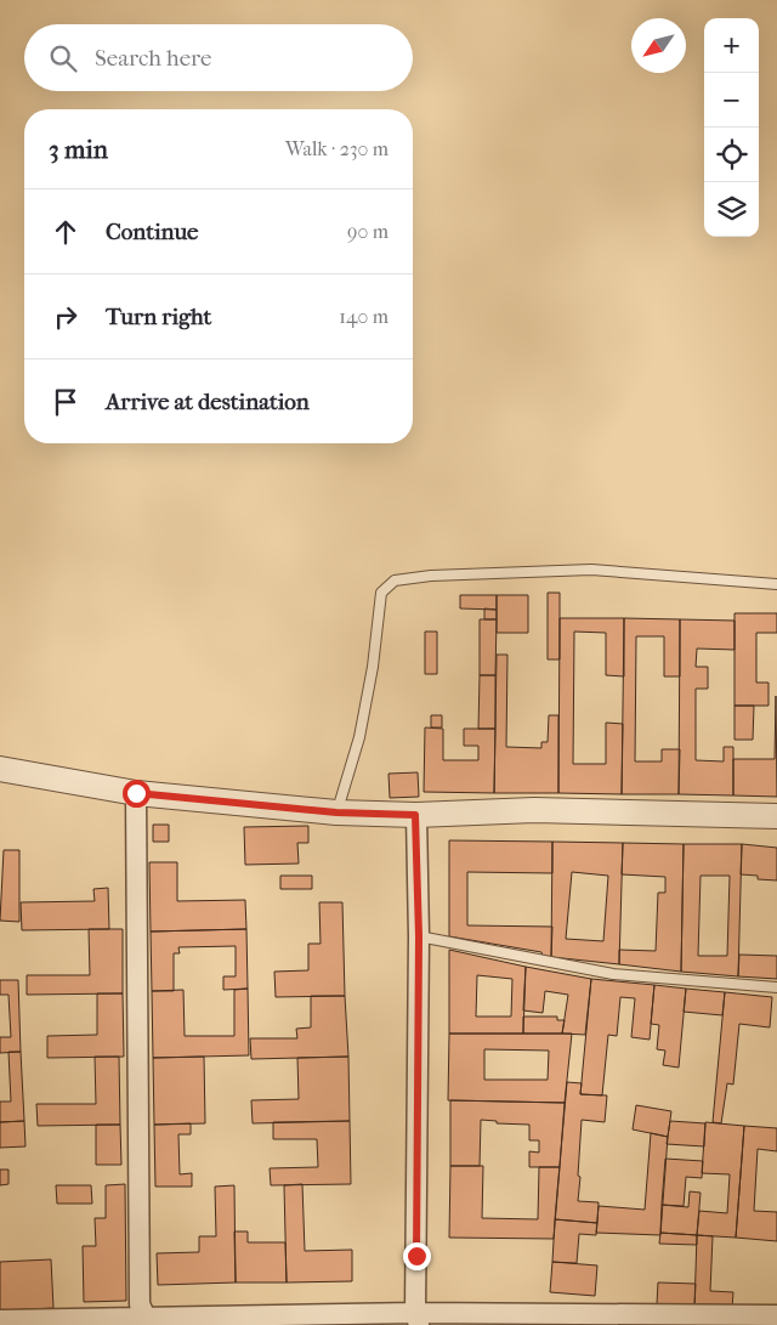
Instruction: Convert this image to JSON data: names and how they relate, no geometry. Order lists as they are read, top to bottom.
{
  "north": "bottom left",
  "page": {
    "map_buttons": ["+", "−"],
    "search": "Search here",
    "heading": ["3 min", "Walk · 230 m"],
    "list": [
      ["Continue", "90 m"],
      ["Turn right", "140 m"],
      "Arrive at destination"
    ]
  }
}
